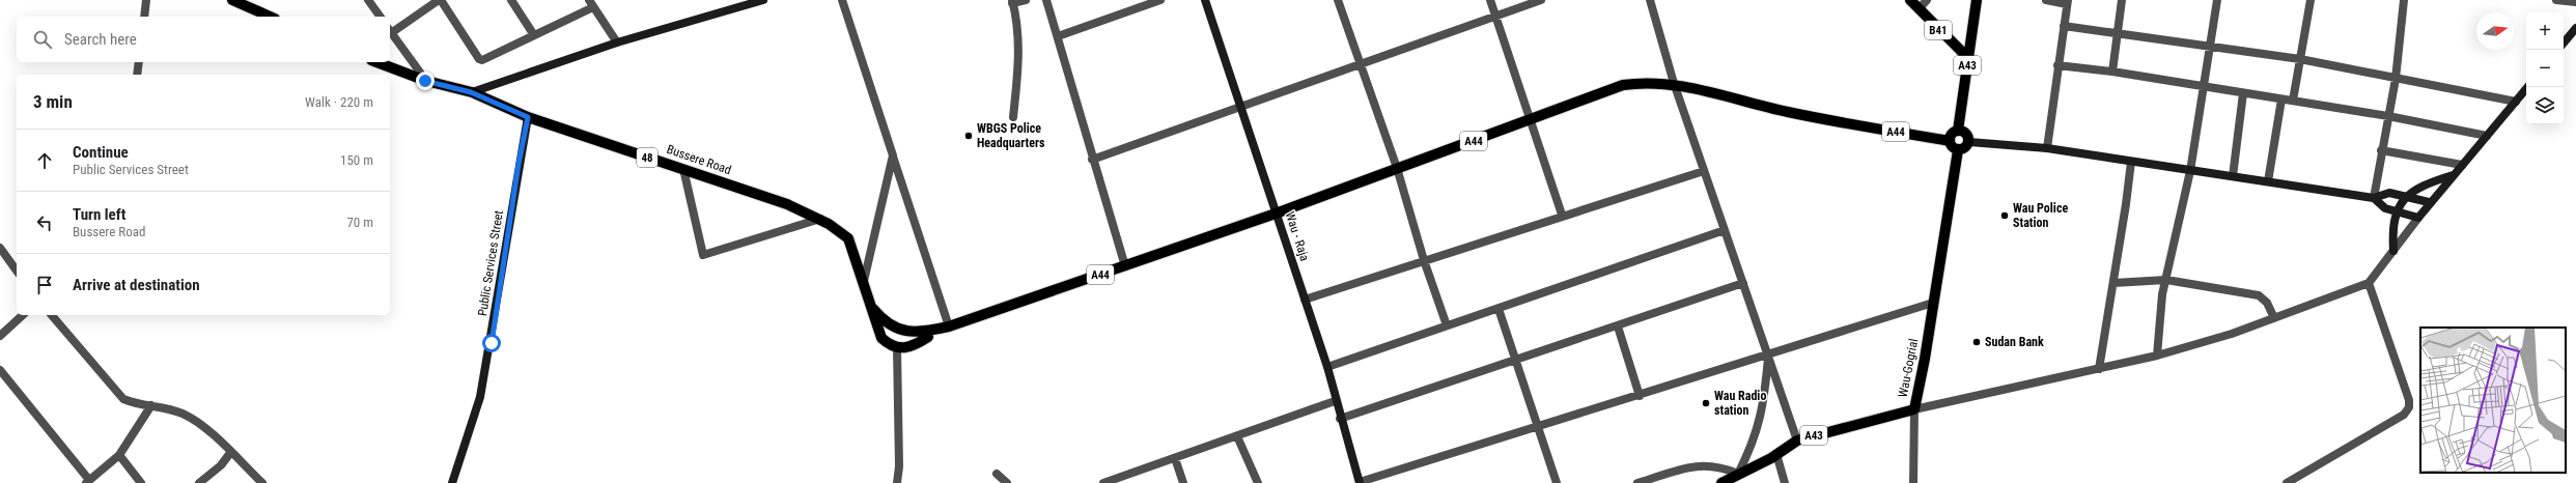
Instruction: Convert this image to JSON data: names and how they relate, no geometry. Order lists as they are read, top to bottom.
{
  "streets": {
    "main road": [
      "B41",
      "A43",
      "A44",
      "48",
      "Bussere Road",
      "Wau-Gogrial"
    ],
    "street": ["Wau - Raja", "Public Services Street"]
  },
  "crossings": [
    ["B41", "A43"],
    ["A43", "A44"],
    ["A43", "Wau-Gogrial"],
    ["A44", "Bussere Road"],
    ["A44", "Wau - Raja"],
    ["A44", "Wau-Gogrial"],
    ["Bussere Road", "Public Services Street"]
  ],
  "places": [
    "WBGS Police Headquarters",
    "Wau Police Station",
    "Sudan Bank",
    "Wau Radio station"
  ],
  "north": "right",
  "page": {
    "map_buttons": ["+", "−"],
    "search": "Search here",
    "heading": ["3 min", "Walk · 220 m"],
    "list": [
      ["Continue", "Public Services Street", "150 m"],
      ["Turn left", "Bussere Road", "70 m"],
      "Arrive at destination"
    ]
  }
}
